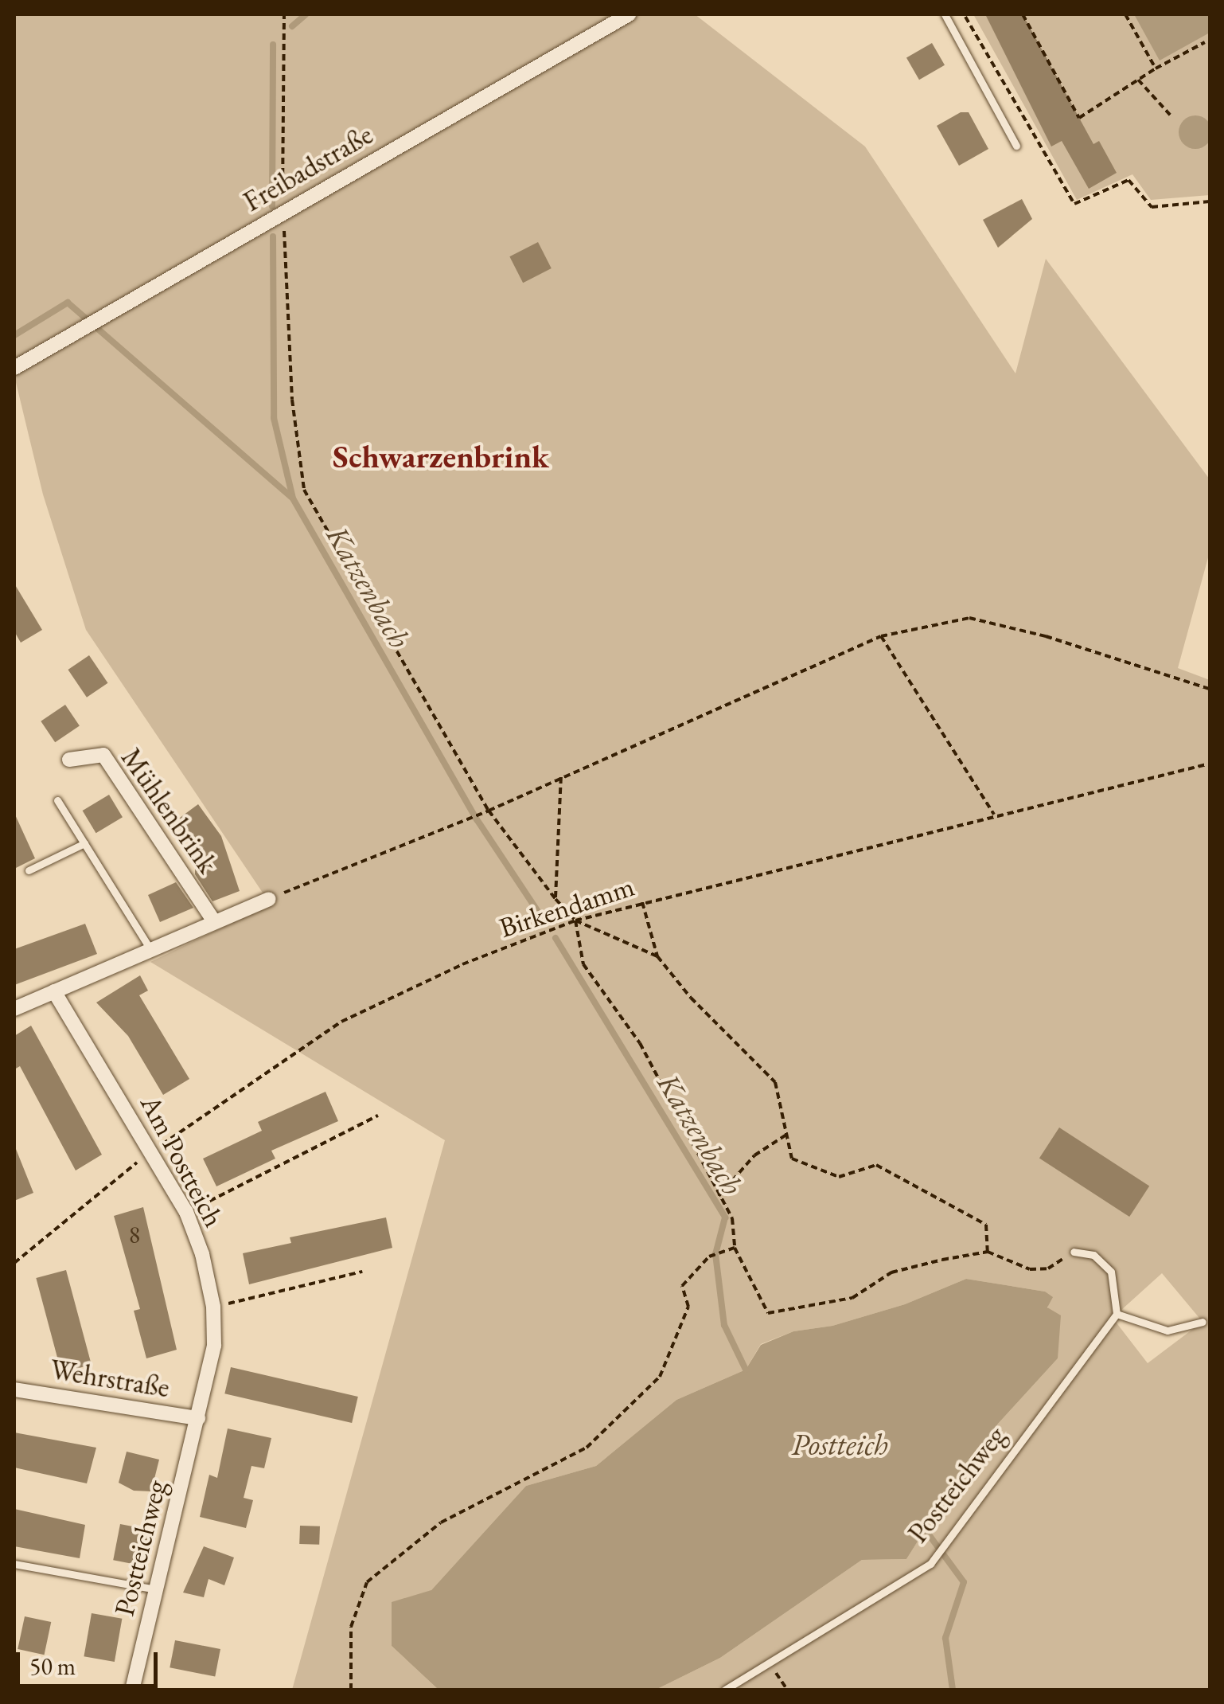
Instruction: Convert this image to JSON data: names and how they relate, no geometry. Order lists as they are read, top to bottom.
{
  "streets": {
    "street": [
      "Freibadstraße",
      "Mühlenbrink",
      "Am Postteich",
      "Wehrstraße",
      "Postteichweg"
    ],
    "path": ["Birkendamm"]
  },
  "crossings": [
    ["Birkendamm", "Am Postteich"],
    ["Am Postteich", "Wehrstraße"],
    ["Am Postteich", "Postteichweg"],
    ["Wehrstraße", "Postteichweg"]
  ],
  "districts": ["Schwarzenbrink"],
  "water": ["Katzenbach", "Postteich"],
  "house_numbers": ["8"],
  "scale_bar": "50 m"
}
